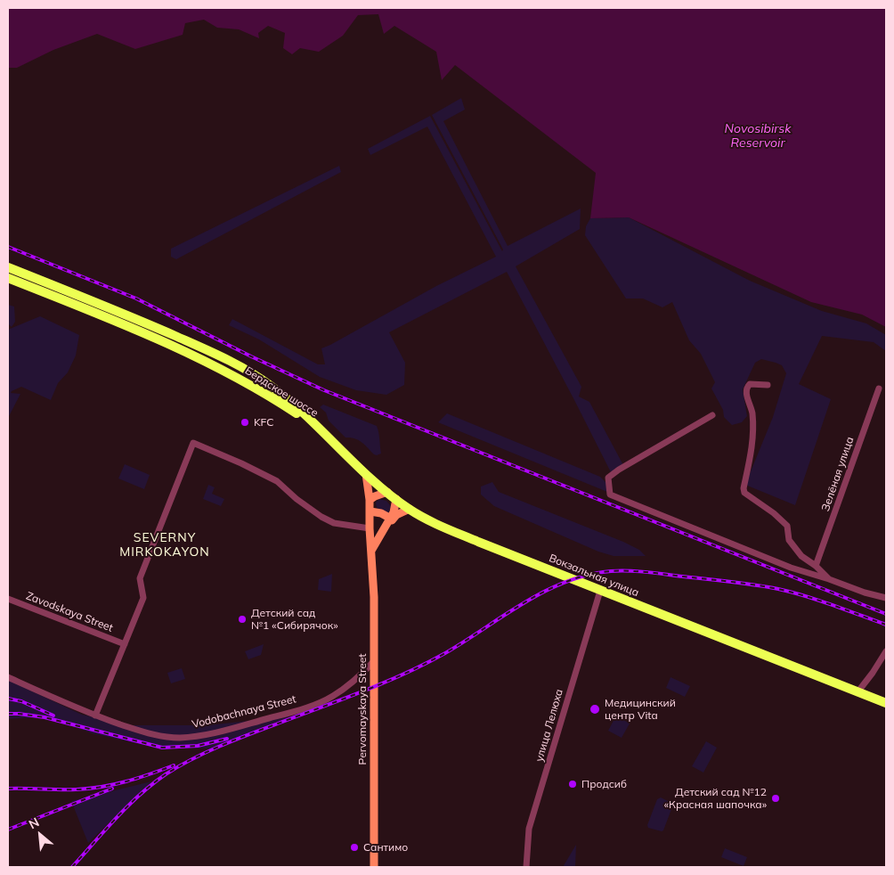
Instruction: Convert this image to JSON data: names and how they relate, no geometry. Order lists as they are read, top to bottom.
{
  "streets": {
    "highway": ["Бердское шоссе", "Вокзальная улица"],
    "main road": ["Pervomayskaya Street"],
    "street": [
      "Зелёная улица",
      "Zavodskaya Street",
      "Vodobachnaya Street",
      "улица Лелюха"
    ]
  },
  "crossings": [
    ["Бердское шоссе", "Вокзальная улица"],
    ["Вокзальная улица", "Pervomayskaya Street"],
    ["Вокзальная улица", "улица Лелюха"],
    ["Pervomayskaya Street", "Vodobachnaya Street"]
  ],
  "districts": ["SEVERNY MIRKOKAYON"],
  "water": ["Novosibirsk Reservoir"],
  "places": [
    "KFC",
    "Детский сад №1 «Сибирячок»",
    "Медицинский центр Vita",
    "Продсиб",
    "Детский сад №12 «Красная шапочка»",
    "Сантимо"
  ],
  "north": "top left"
}
